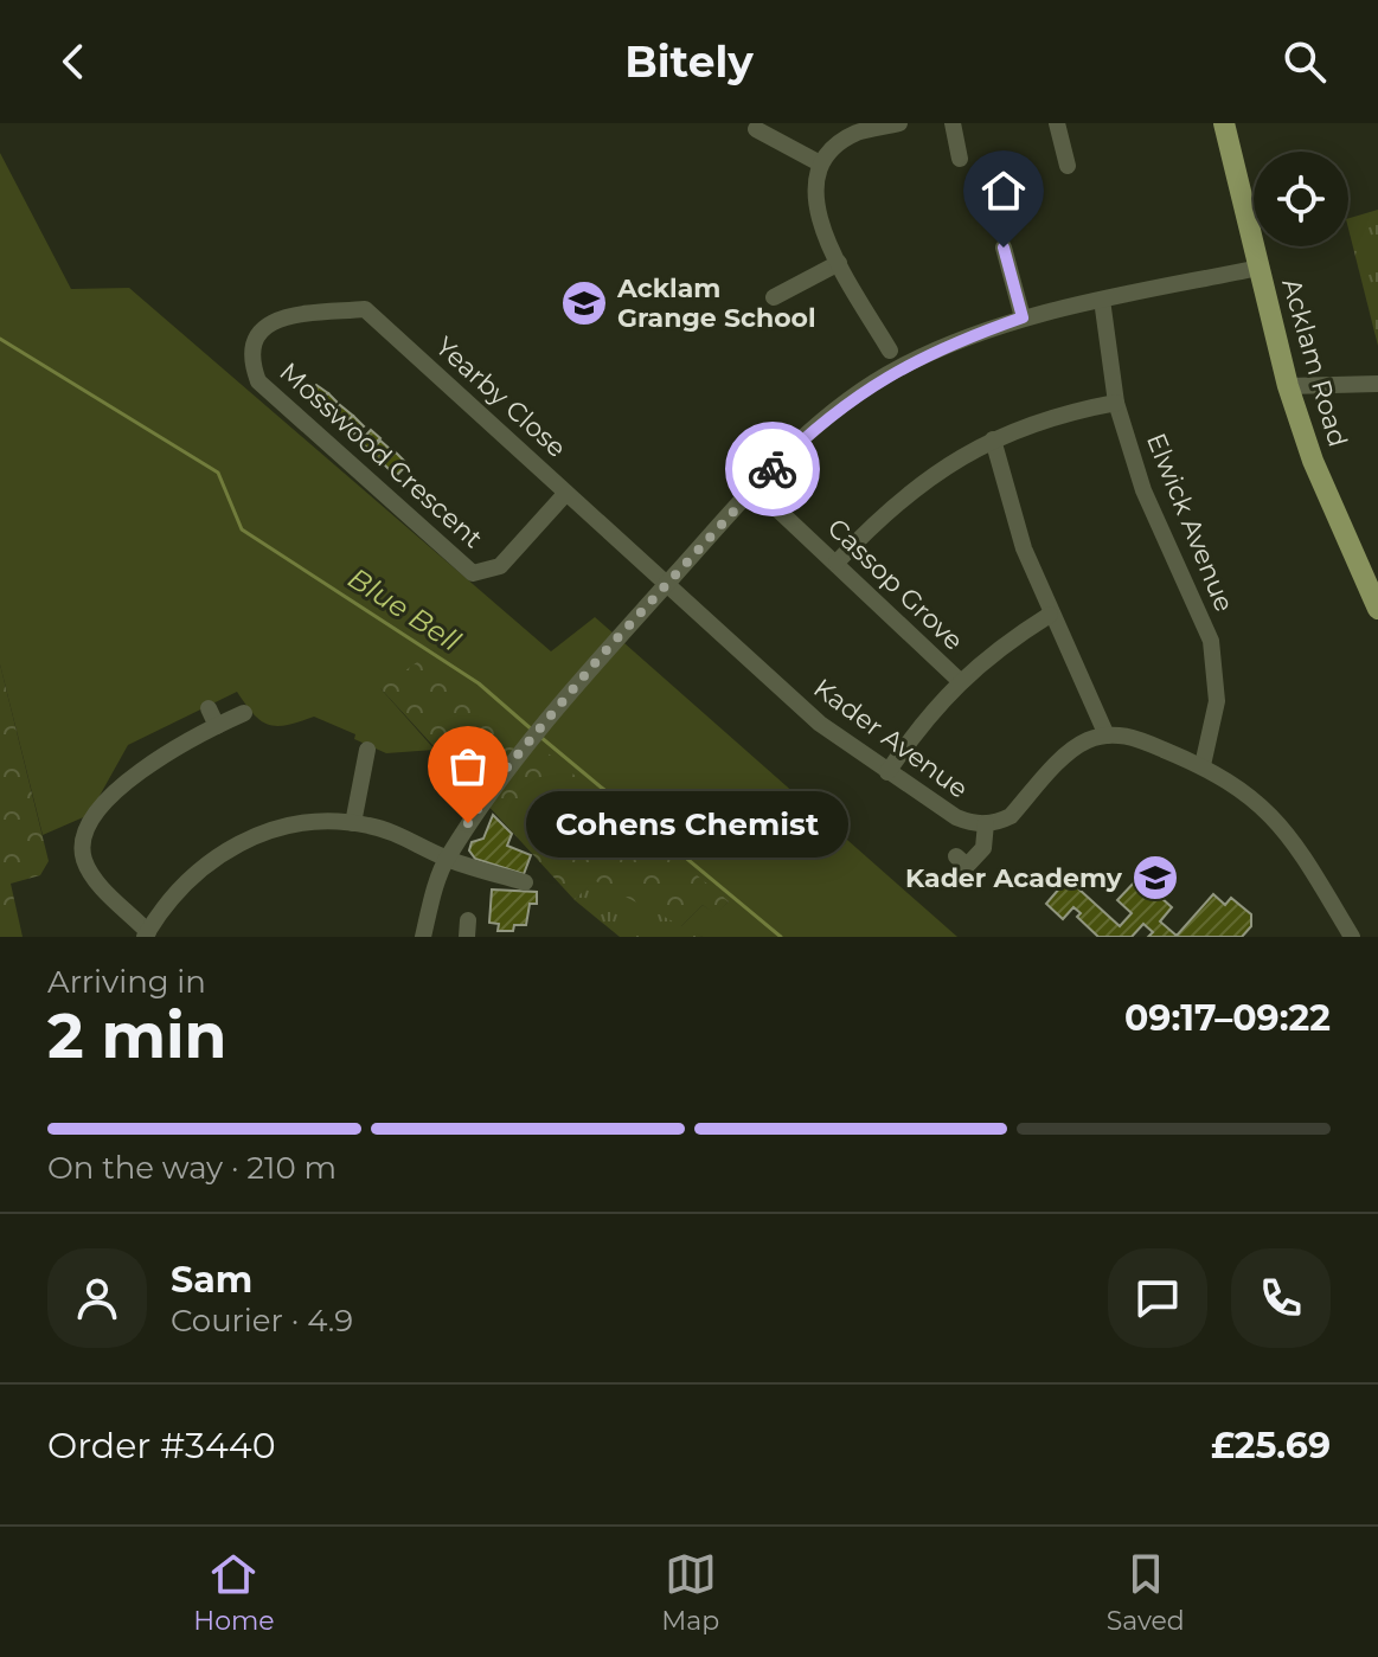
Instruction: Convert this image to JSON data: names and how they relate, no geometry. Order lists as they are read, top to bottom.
{
  "streets": {
    "main road": ["Acklam Road"],
    "street": [
      "Yearby Close",
      "Mosswood Crescent",
      "Elwick Avenue",
      "Cassop Grove",
      "Kader Avenue"
    ]
  },
  "crossings": [
    ["Yearby Close", "Mosswood Crescent"],
    ["Yearby Close", "Kader Avenue"]
  ],
  "water": ["Blue Bell"],
  "places": {
    "school or university": ["Acklam Grange School", "Kader Academy"],
    "other": ["Cohens Chemist"]
  },
  "page": {
    "header": "Bitely",
    "bubble": "Cohens Chemist",
    "heading": ["2 min", "Arriving in", "09:17–09:22"],
    "panel": [
      "Sam",
      "Courier · 4.9",
      "Order #3440",
      "£25.69"
    ],
    "bar": "On the way · 210 m",
    "tabs": ["Home", "Map", "Saved"]
  }
}
